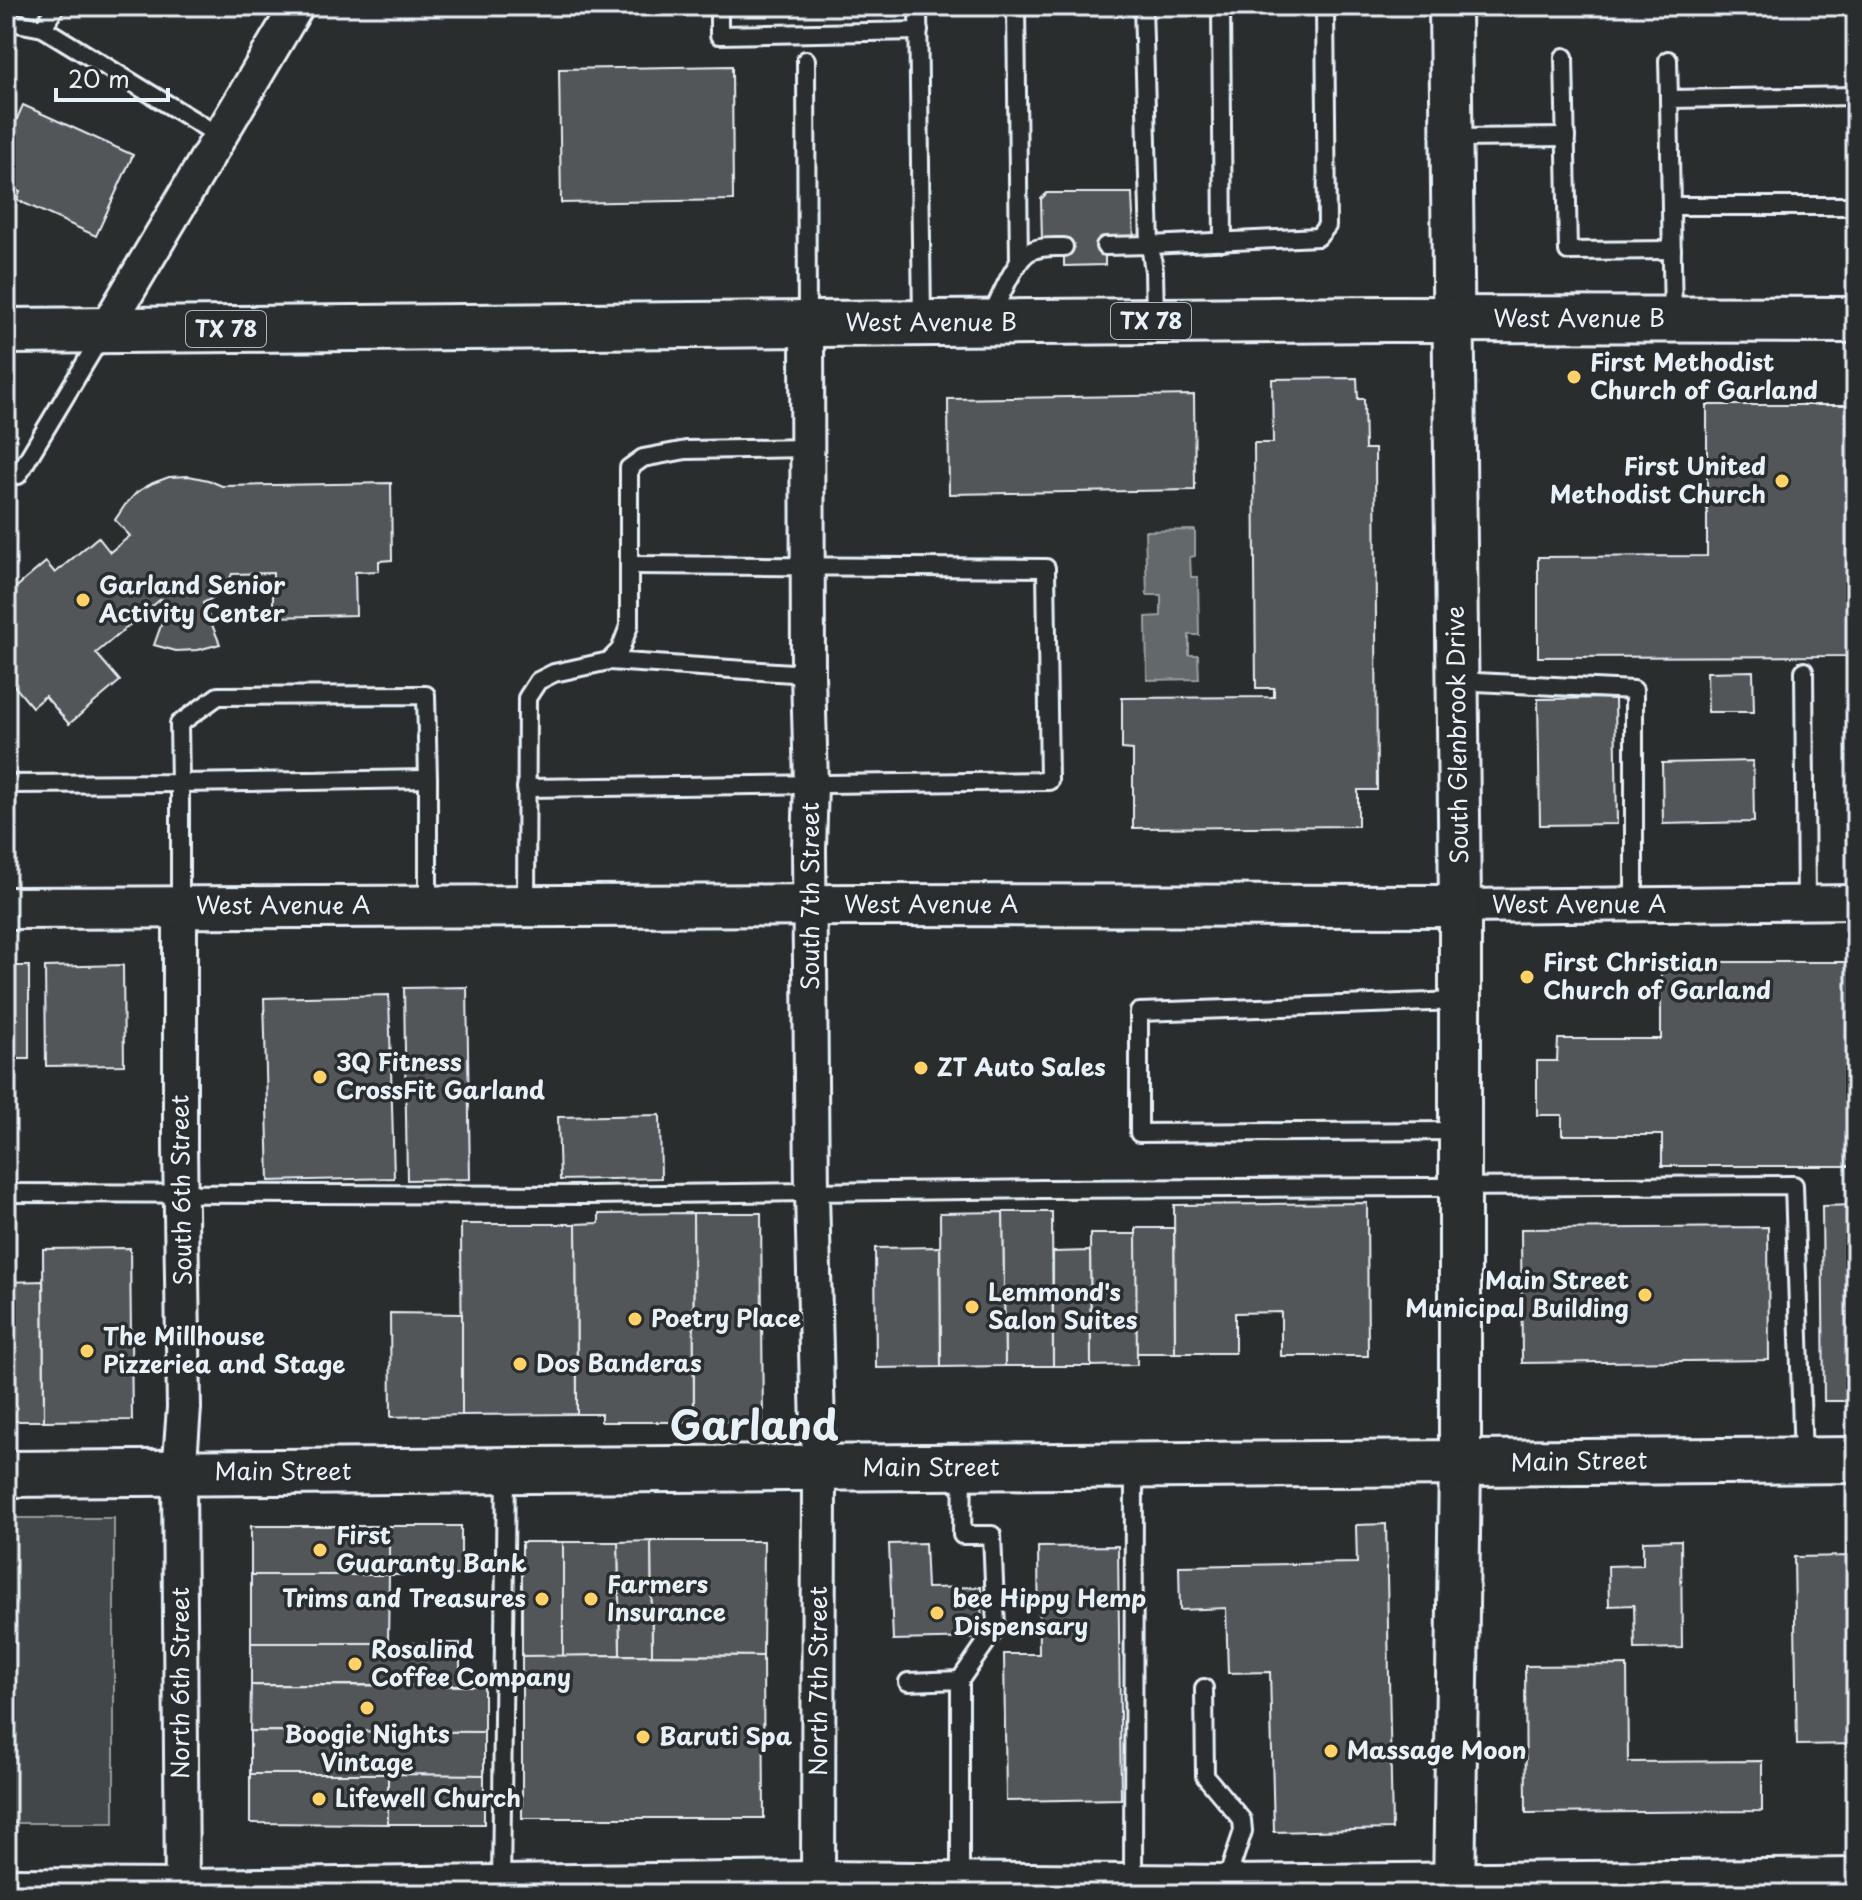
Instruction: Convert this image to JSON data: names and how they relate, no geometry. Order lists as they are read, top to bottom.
{
  "streets": {
    "main road": ["West Avenue B", "TX 78", "Main Street"],
    "street": [
      "South Glenbrook Drive",
      "South 7th Street",
      "West Avenue A",
      "South 6th Street",
      "North 7th Street",
      "North 6th Street"
    ]
  },
  "crossings": [
    ["West Avenue B", "South Glenbrook Drive"],
    ["West Avenue B", "South 7th Street"],
    ["South Glenbrook Drive", "West Avenue A"],
    ["South Glenbrook Drive", "Main Street"],
    ["South 7th Street", "West Avenue A"],
    ["South 7th Street", "Main Street"],
    ["South 7th Street", "North 7th Street"],
    ["West Avenue A", "South 6th Street"],
    ["South 6th Street", "Main Street"],
    ["South 6th Street", "North 6th Street"],
    ["Main Street", "North 7th Street"],
    ["Main Street", "North 6th Street"]
  ],
  "districts": ["Garland"],
  "places": [
    "First Methodist Church of Garland",
    "First United Methodist Church",
    "Garland Senior Activity Center",
    "First Christian Church of Garland",
    "ZT Auto Sales",
    "3Q Fitness CrossFit Garland",
    "Main Street Municipal Building",
    "Lemmond's Salon Suites",
    "Poetry Place",
    "The Millhouse Pizzeriea and Stage",
    "Dos Banderas",
    "First Guaranty Bank",
    "Trims and Treasures",
    "Farmers Insurance",
    "bee Hippy Hemp Dispensary",
    "Rosalind Coffee Company",
    "Boogie Nights Vintage",
    "Baruti Spa",
    "Massage Moon",
    "Lifewell Church"
  ],
  "scale_bar": "20 m"
}
